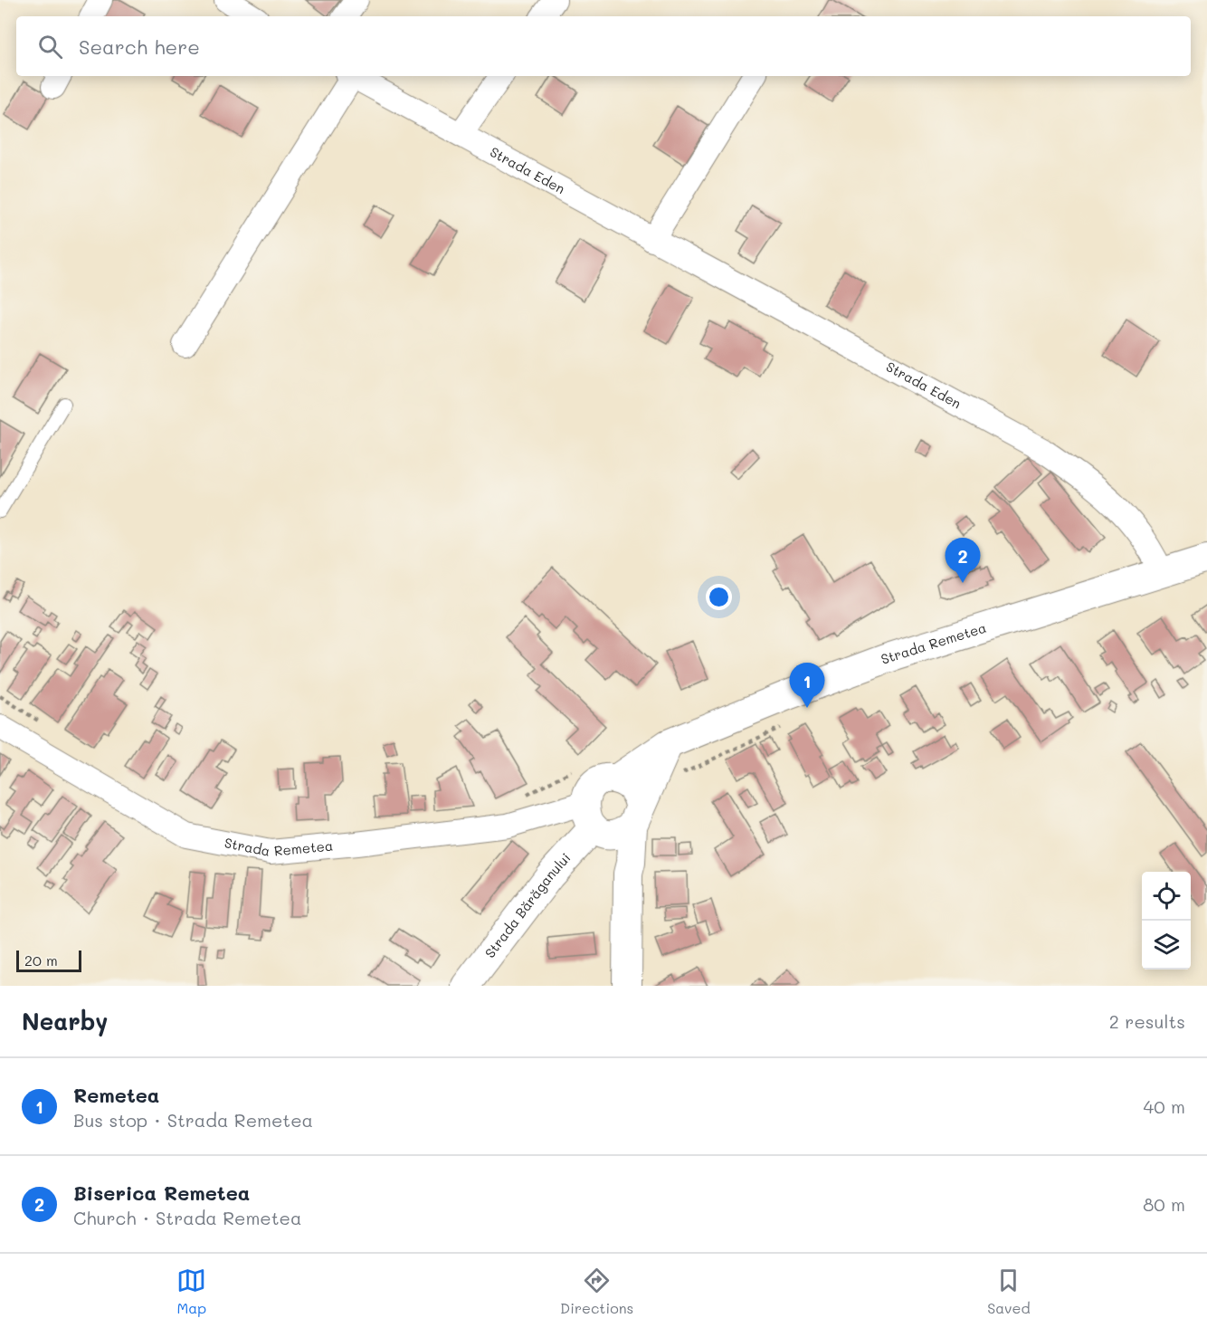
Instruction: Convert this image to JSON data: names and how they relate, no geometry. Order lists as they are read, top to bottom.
{
  "streets": {
    "street": ["Strada Eden", "Strada Remetea", "Strada Bărăganului"]
  },
  "crossings": [
    ["Strada Eden", "Strada Remetea"],
    ["Strada Remetea", "Strada Bărăganului"]
  ],
  "scale_bar": "20 m",
  "page": {
    "search": "Search here",
    "pins": ["2", "1"],
    "scale": "20 m",
    "heading": ["Nearby", "2 results"],
    "list": [
      {
        "mark": "1",
        "name": "Remetea",
        "note": "Bus stop · Strada Remetea",
        "value": "40 m"
      },
      {
        "mark": "2",
        "name": "Biserica Remetea",
        "note": "Church · Strada Remetea",
        "value": "80 m"
      }
    ],
    "nav": ["Map", "Directions", "Saved"]
  }
}
